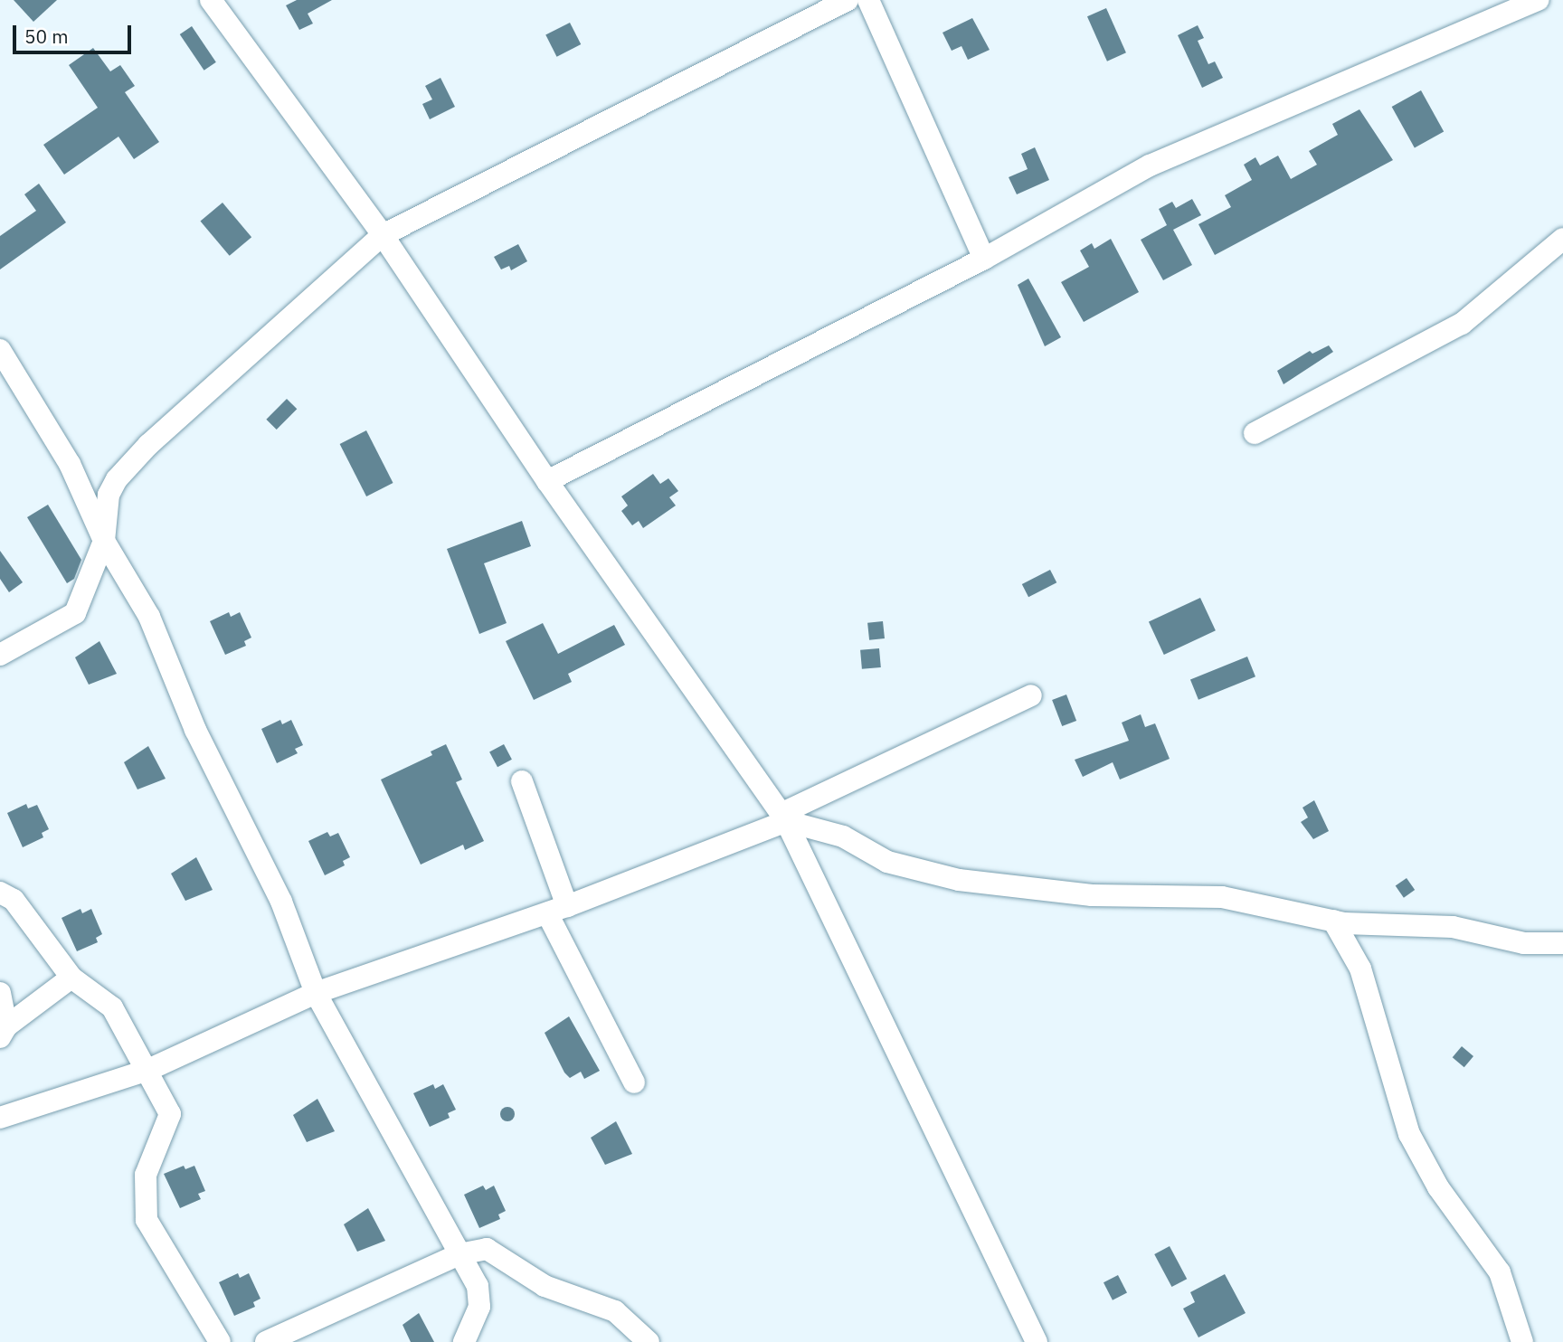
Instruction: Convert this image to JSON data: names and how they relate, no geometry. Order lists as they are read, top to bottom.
{
  "scale_bar": "50 m"
}
